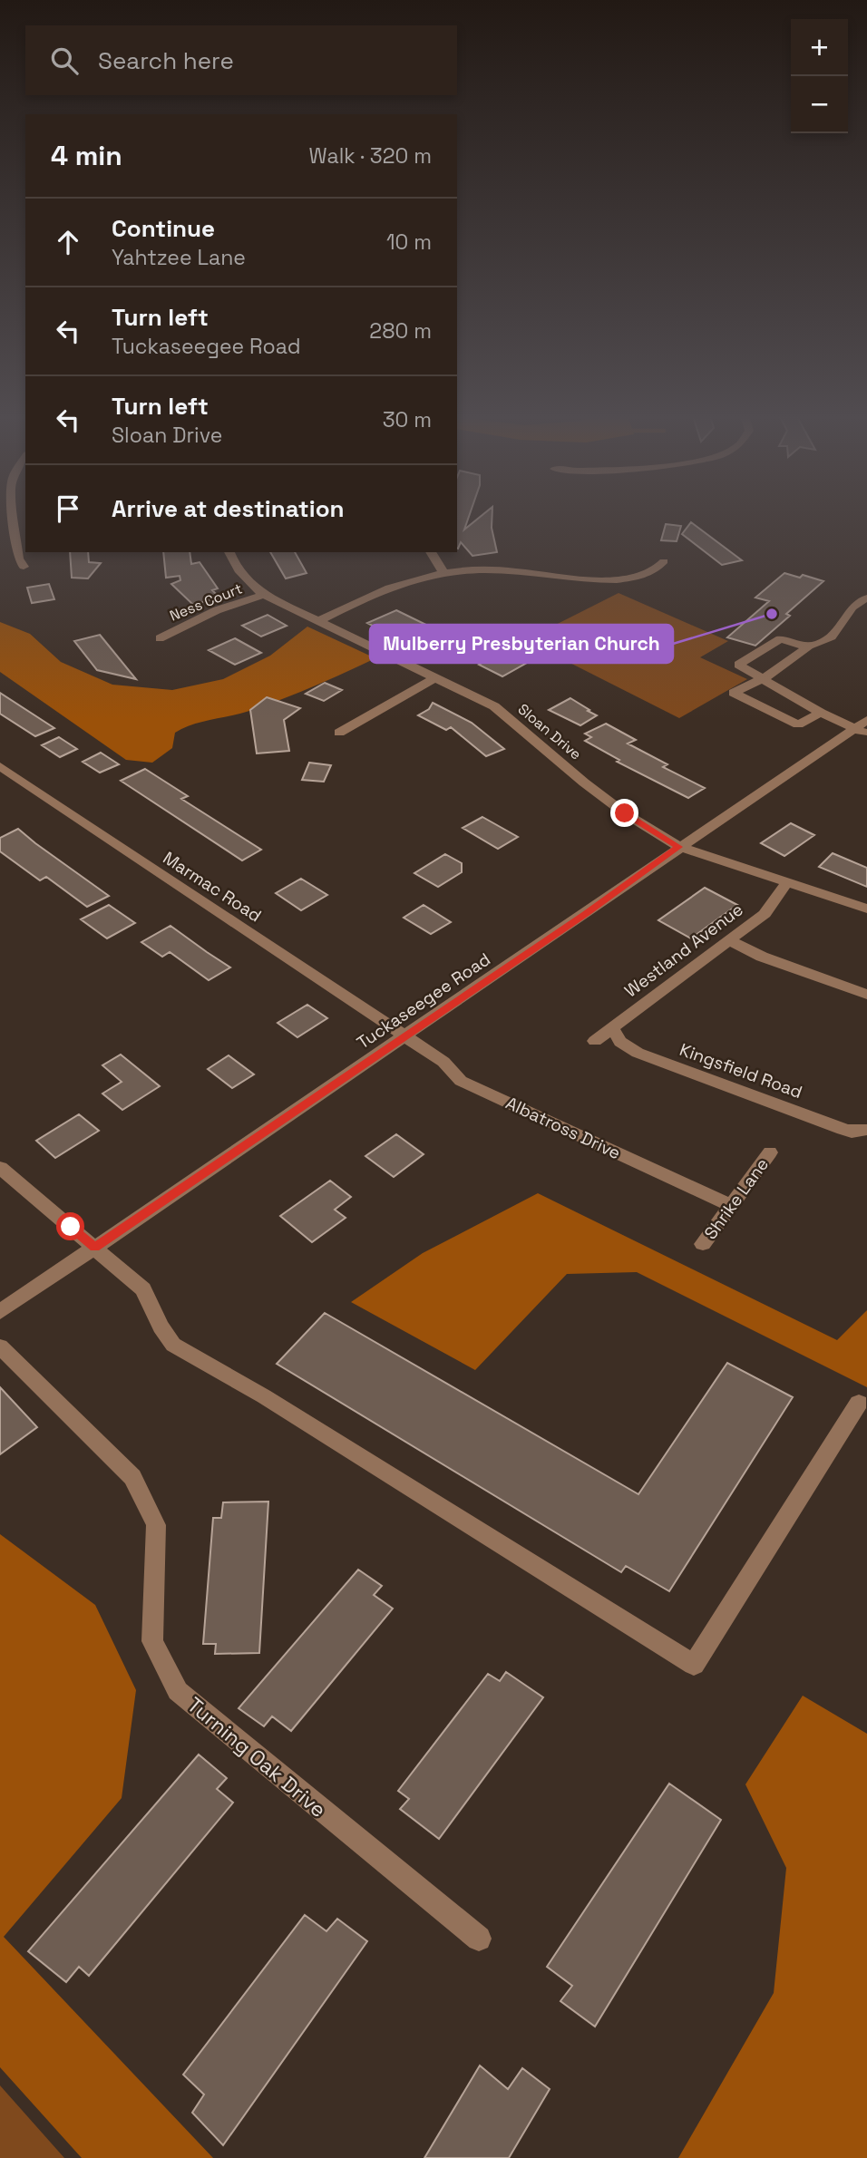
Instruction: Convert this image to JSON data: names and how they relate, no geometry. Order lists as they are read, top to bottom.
{
  "streets": {
    "street": [
      "Ness Court",
      "Sloan Drive",
      "Marmac Road",
      "Westland Avenue",
      "Tuckaseegee Road",
      "Kingsfield Road",
      "Albatross Drive",
      "Shrike Lane",
      "Turning Oak Drive"
    ]
  },
  "crossings": [
    ["Ness Court", "Sloan Drive"],
    ["Sloan Drive", "Westland Avenue"],
    ["Sloan Drive", "Tuckaseegee Road"],
    ["Marmac Road", "Tuckaseegee Road"],
    ["Marmac Road", "Albatross Drive"],
    ["Westland Avenue", "Kingsfield Road"],
    ["Tuckaseegee Road", "Albatross Drive"],
    ["Albatross Drive", "Shrike Lane"]
  ],
  "places": ["Mulberry Presbyterian Church"],
  "page": {
    "map_buttons": ["+", "−"],
    "search": "Search here",
    "heading": ["4 min", "Walk · 320 m"],
    "list": [
      ["Continue", "Yahtzee Lane", "10 m"],
      ["Turn left", "Tuckaseegee Road", "280 m"],
      ["Turn left", "Sloan Drive", "30 m"],
      "Arrive at destination"
    ]
  }
}
